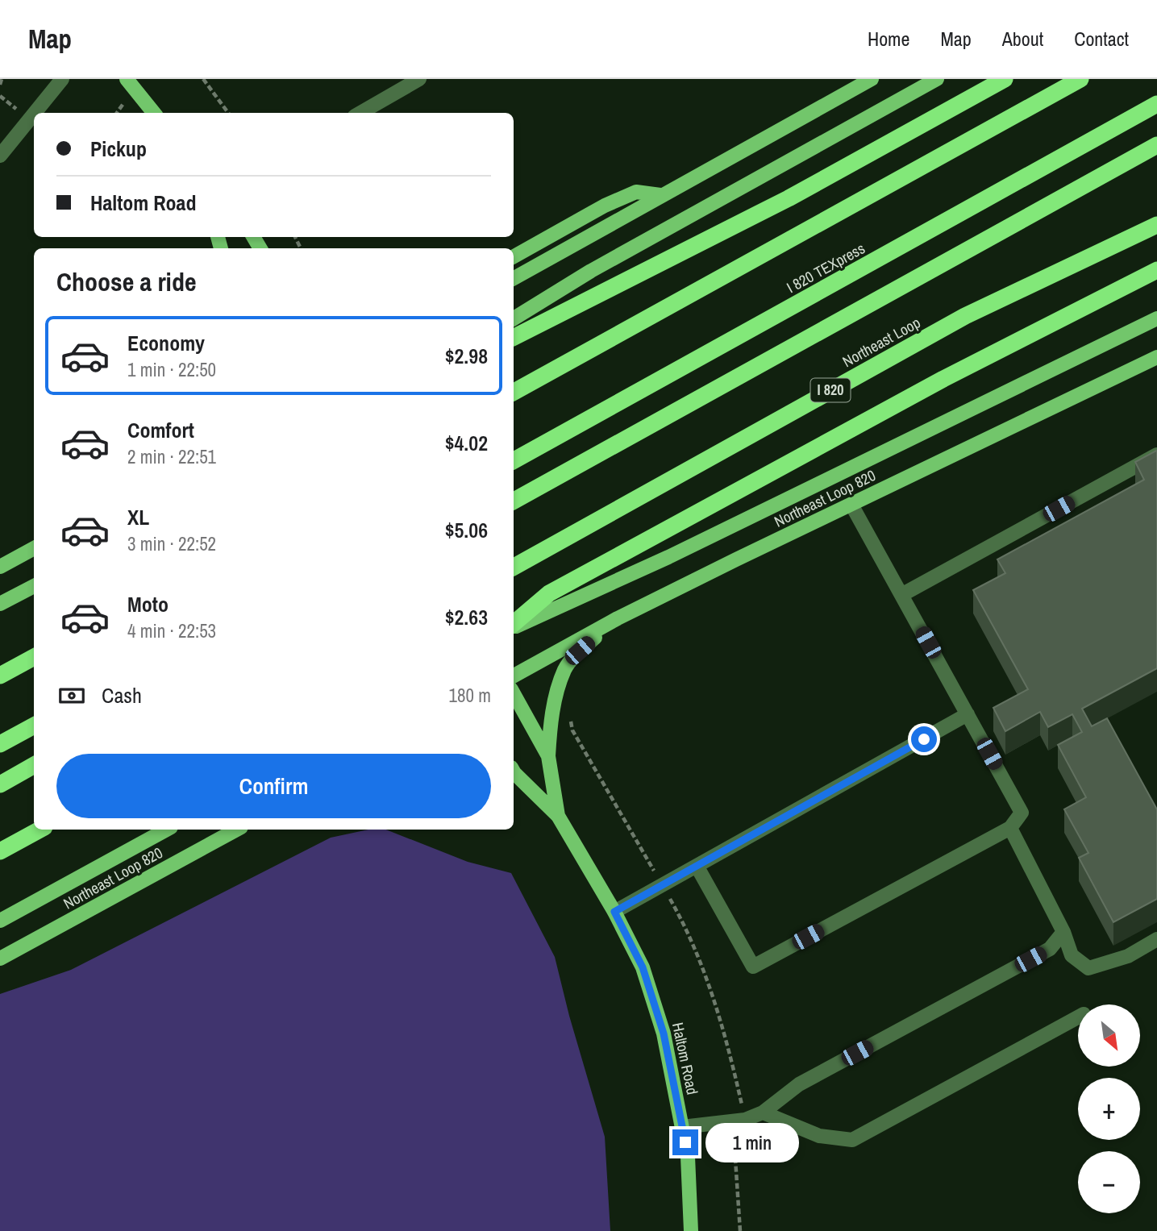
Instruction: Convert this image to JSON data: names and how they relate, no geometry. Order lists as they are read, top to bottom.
{
  "streets": {
    "highway": ["I 820 TEXpress", "Northeast Loop", "I 820"],
    "main road": ["Northeast Loop 820", "Haltom Road"]
  },
  "north": "bottom right",
  "page": {
    "header": "Map",
    "nav": [
      "Home",
      "Map",
      "About",
      "Contact"
    ],
    "banner": ["Pickup", "Haltom Road"],
    "heading": "Choose a ride",
    "list": [
      {
        "name": "Economy",
        "note": "1 min · 22:50",
        "value": "$2.98"
      },
      {
        "name": "Comfort",
        "note": "2 min · 22:51",
        "value": "$4.02"
      },
      {
        "name": "XL",
        "note": "3 min · 22:52",
        "value": "$5.06"
      },
      {
        "name": "Moto",
        "note": "4 min · 22:53",
        "value": "$2.63"
      }
    ],
    "pay": ["Cash", "180 m"],
    "buttons": "Confirm",
    "map_buttons": ["+", "−"],
    "bubble": "1 min"
  }
}
